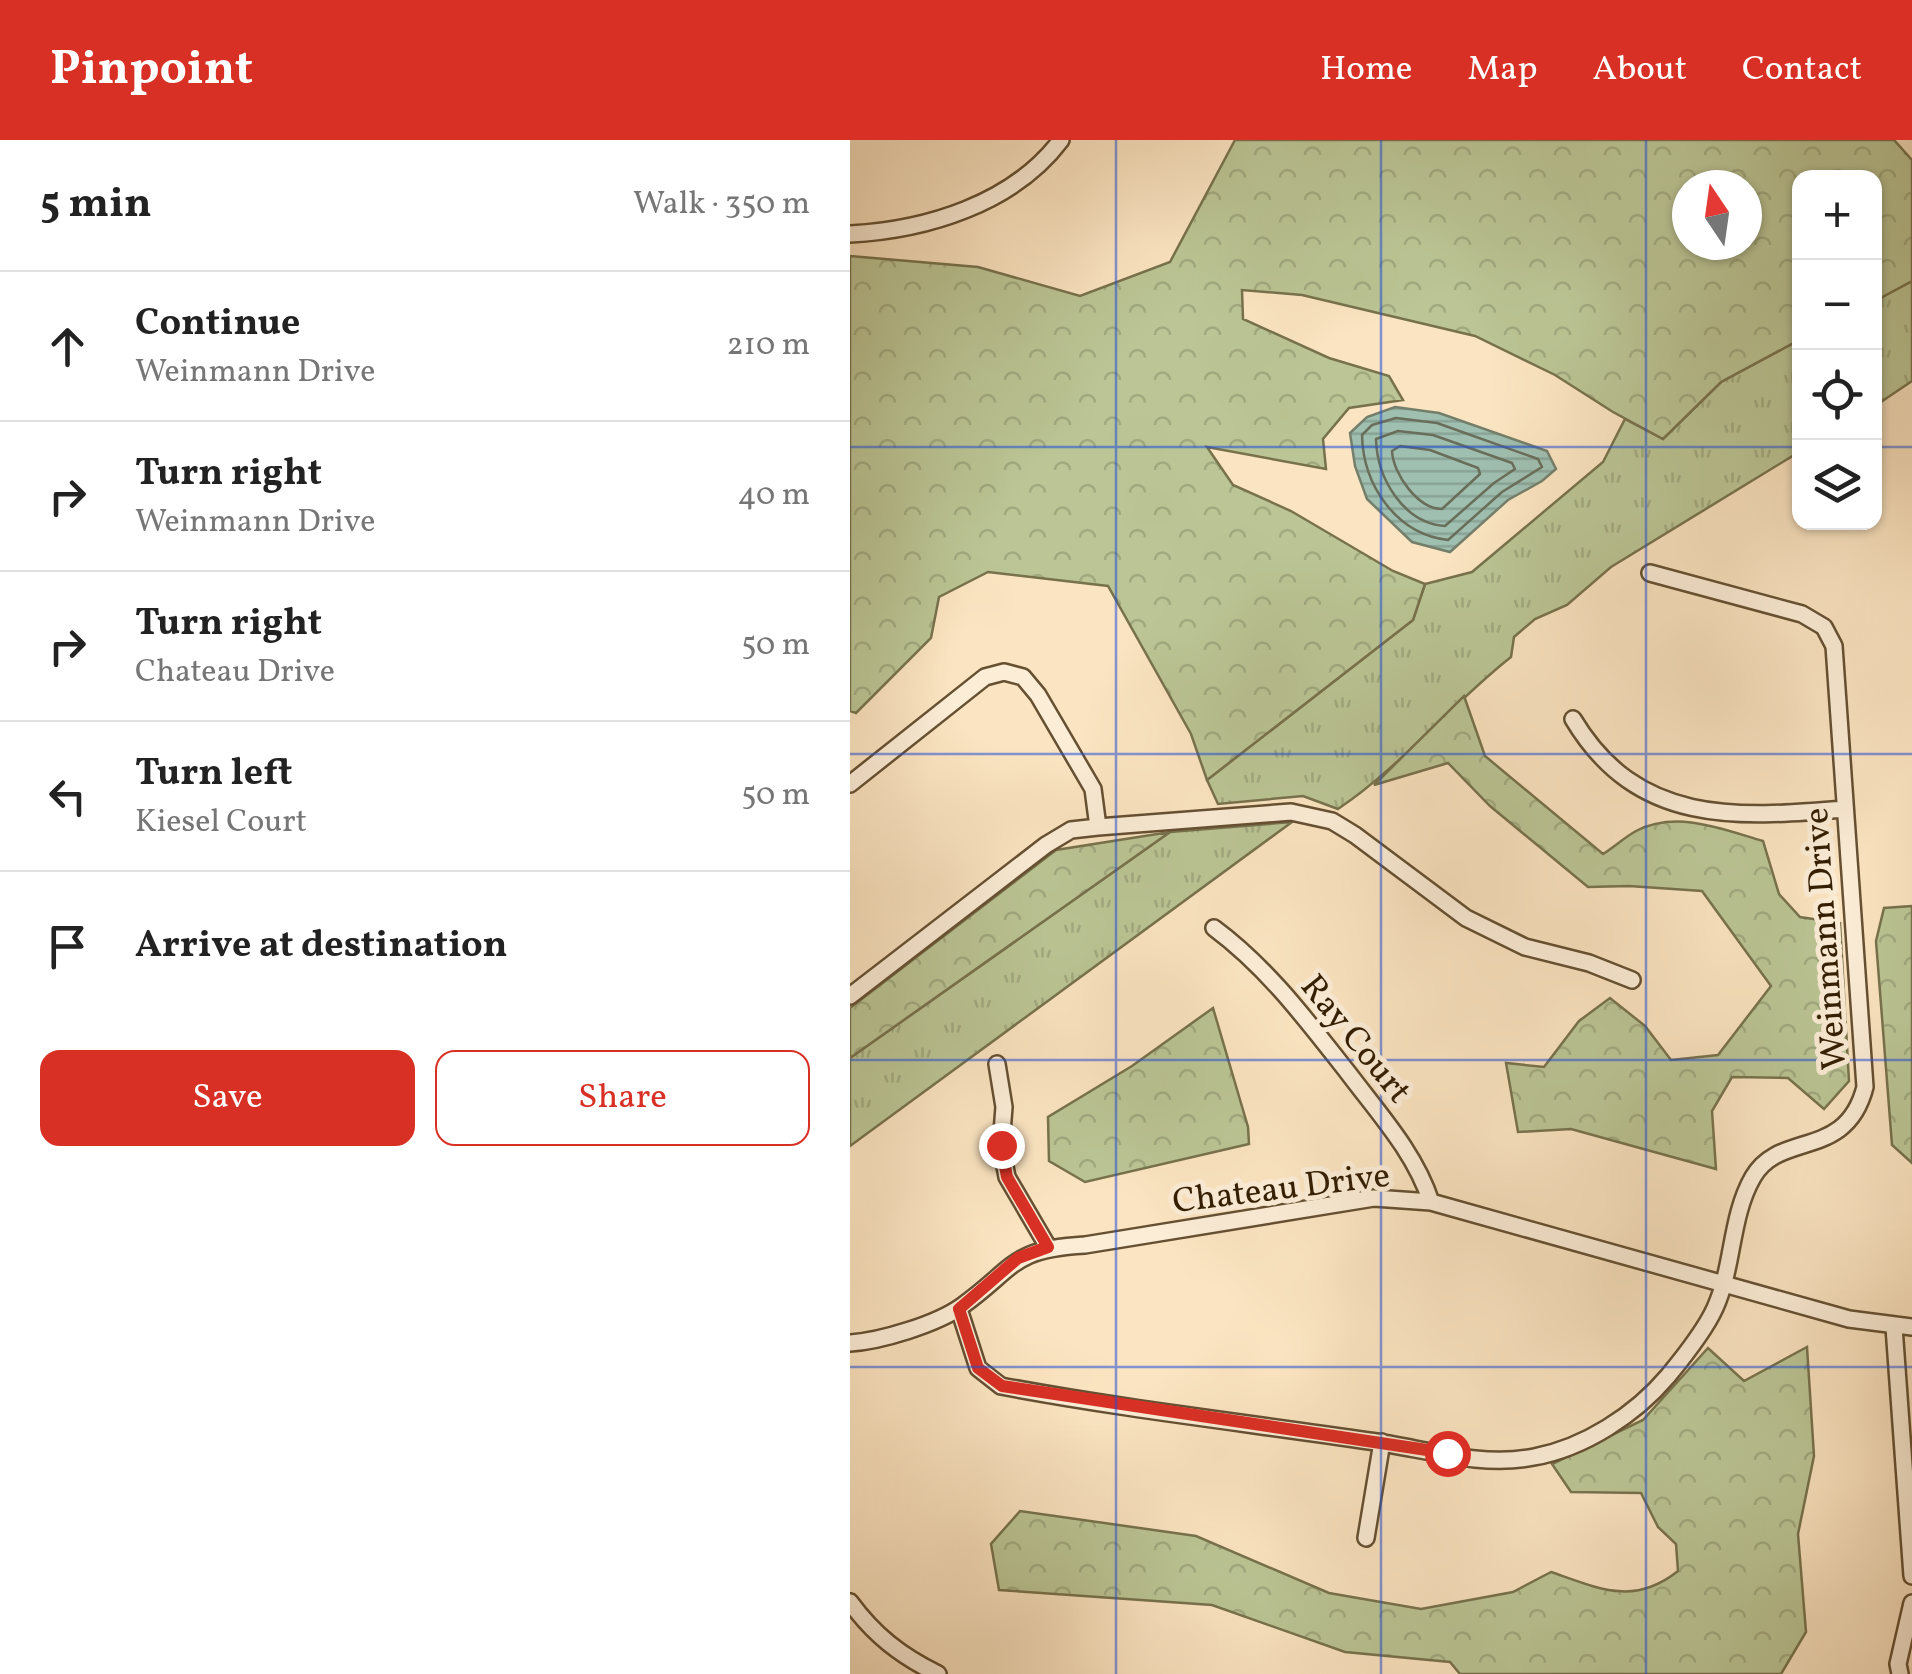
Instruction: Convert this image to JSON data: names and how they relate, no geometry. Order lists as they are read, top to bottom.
{
  "streets": {
    "street": ["Weinmann Drive", "Ray Court", "Chateau Drive"]
  },
  "crossings": [
    ["Weinmann Drive", "Chateau Drive"],
    ["Ray Court", "Chateau Drive"]
  ],
  "north": "top",
  "page": {
    "header": "Pinpoint",
    "nav": [
      "Home",
      "Map",
      "About",
      "Contact"
    ],
    "heading": ["5 min", "Walk · 350 m"],
    "map_buttons": ["+", "−"],
    "list": [
      ["Continue", "Weinmann Drive", "210 m"],
      ["Turn right", "Weinmann Drive", "40 m"],
      ["Turn right", "Chateau Drive", "50 m"],
      ["Turn left", "Kiesel Court", "50 m"],
      "Arrive at destination"
    ],
    "buttons": ["Save", "Share"]
  }
}
